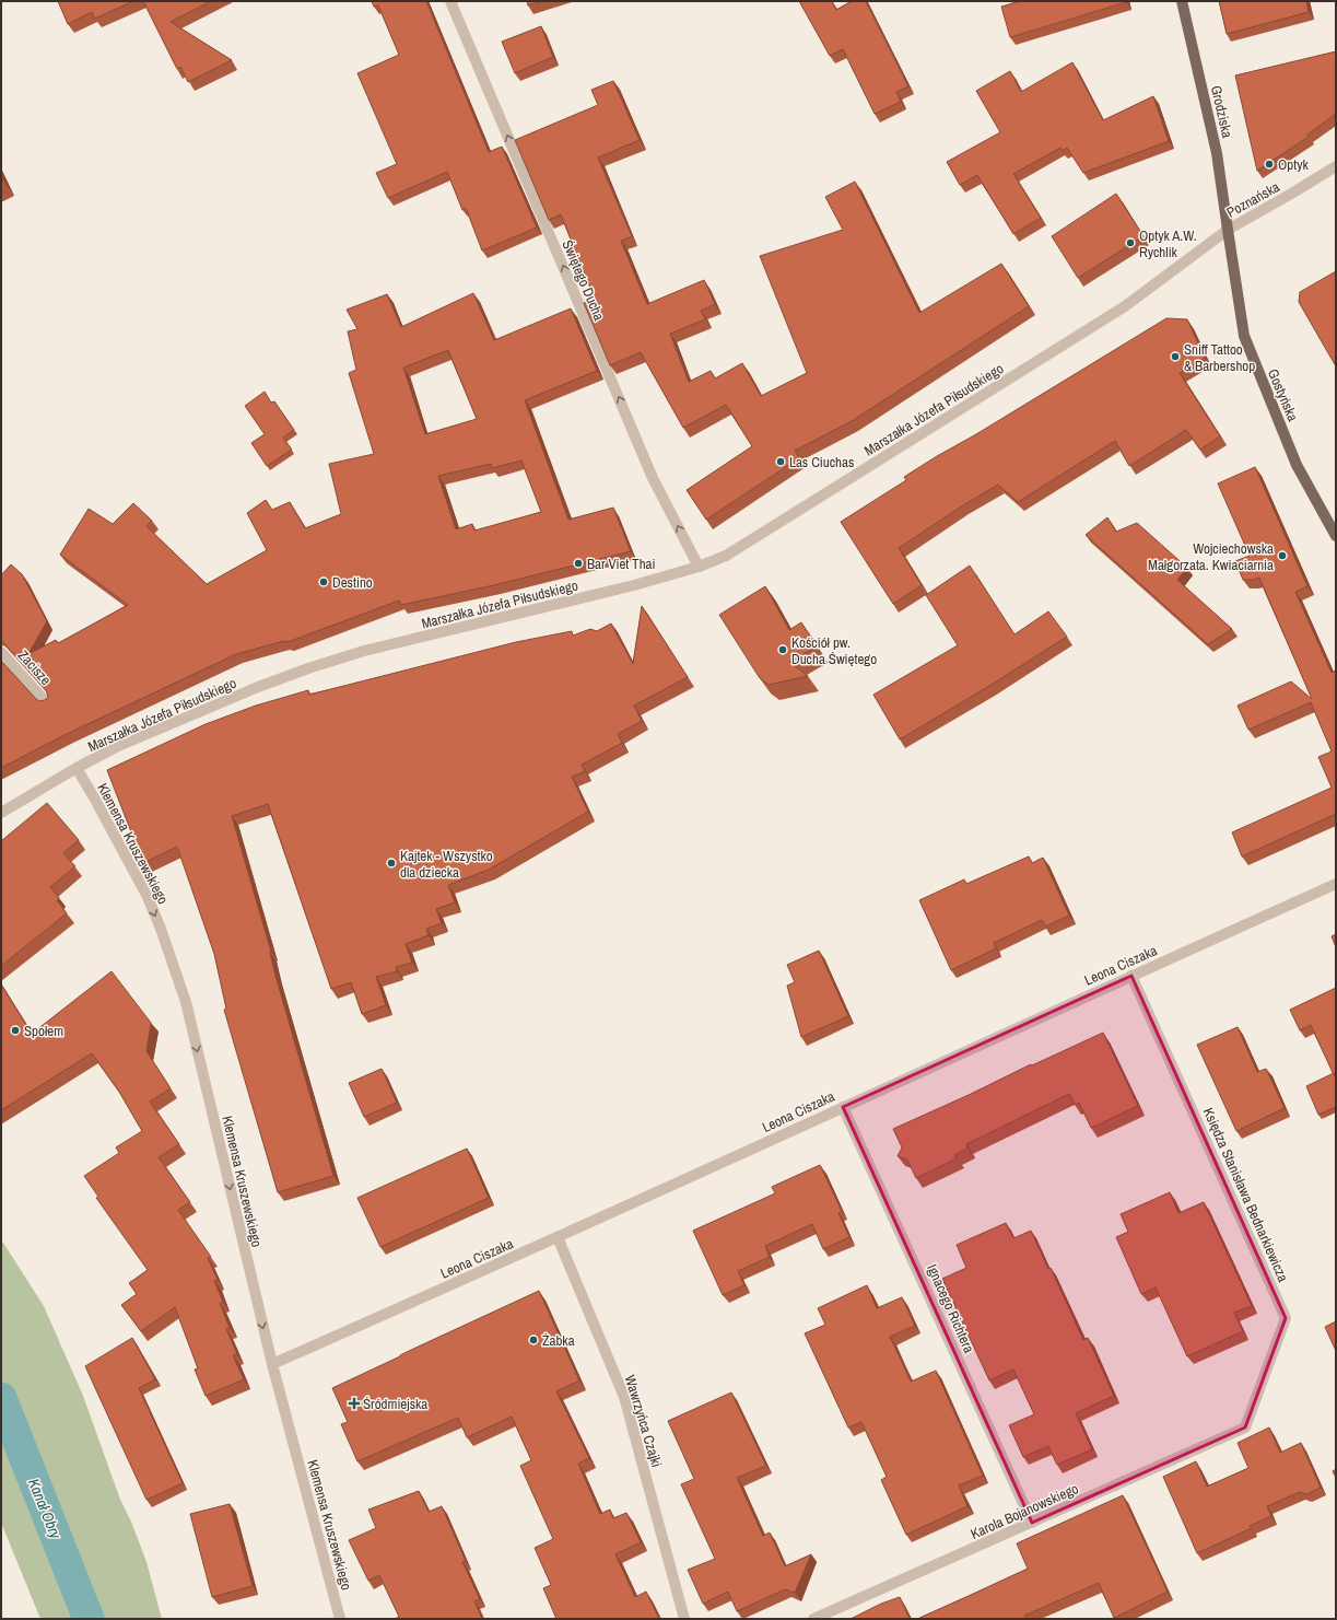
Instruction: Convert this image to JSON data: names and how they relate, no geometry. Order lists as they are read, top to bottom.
{
  "streets": {
    "main road": ["Grodziska", "Gostyńska"],
    "street": [
      "Poznańska",
      "Świętego Ducha",
      "Marszałka Józefa Piłsudskiego",
      "Zacisze",
      "Klemensa Kruszewskiego",
      "Leona Ciszaka",
      "Księdza Stanisława Bednarkiewicza",
      "Ignacego Richtera",
      "Wawrzyńca Czajki",
      "Karola Bojanowskiego"
    ]
  },
  "crossings": [
    ["Grodziska", "Poznańska"],
    ["Grodziska", "Gostyńska"],
    ["Grodziska", "Marszałka Józefa Piłsudskiego"],
    ["Poznańska", "Gostyńska"],
    ["Poznańska", "Marszałka Józefa Piłsudskiego"],
    ["Świętego Ducha", "Marszałka Józefa Piłsudskiego"],
    ["Gostyńska", "Marszałka Józefa Piłsudskiego"],
    ["Marszałka Józefa Piłsudskiego", "Klemensa Kruszewskiego"],
    ["Klemensa Kruszewskiego", "Leona Ciszaka"],
    ["Leona Ciszaka", "Księdza Stanisława Bednarkiewicza"],
    ["Leona Ciszaka", "Ignacego Richtera"],
    ["Leona Ciszaka", "Wawrzyńca Czajki"],
    ["Księdza Stanisława Bednarkiewicza", "Karola Bojanowskiego"],
    ["Ignacego Richtera", "Karola Bojanowskiego"]
  ],
  "one_way": ["Świętego Ducha", "Klemensa Kruszewskiego"],
  "water": ["Kanał Obry"],
  "places": {
    "other": [
      "Optyk",
      "Optyk A.W. Rychlik",
      "Sniff Tattoo & Barbershop",
      "Las Ciuchas",
      "Wojciechowska Małgorzata. Kwiaciarnia",
      "Bar Viet Thai",
      "Destino",
      "Kościół pw. Ducha Świętego",
      "Kajtek - Wszystko dla dziecka",
      "Społem",
      "Żabka"
    ],
    "health": ["Śródmiejska"]
  }
}
